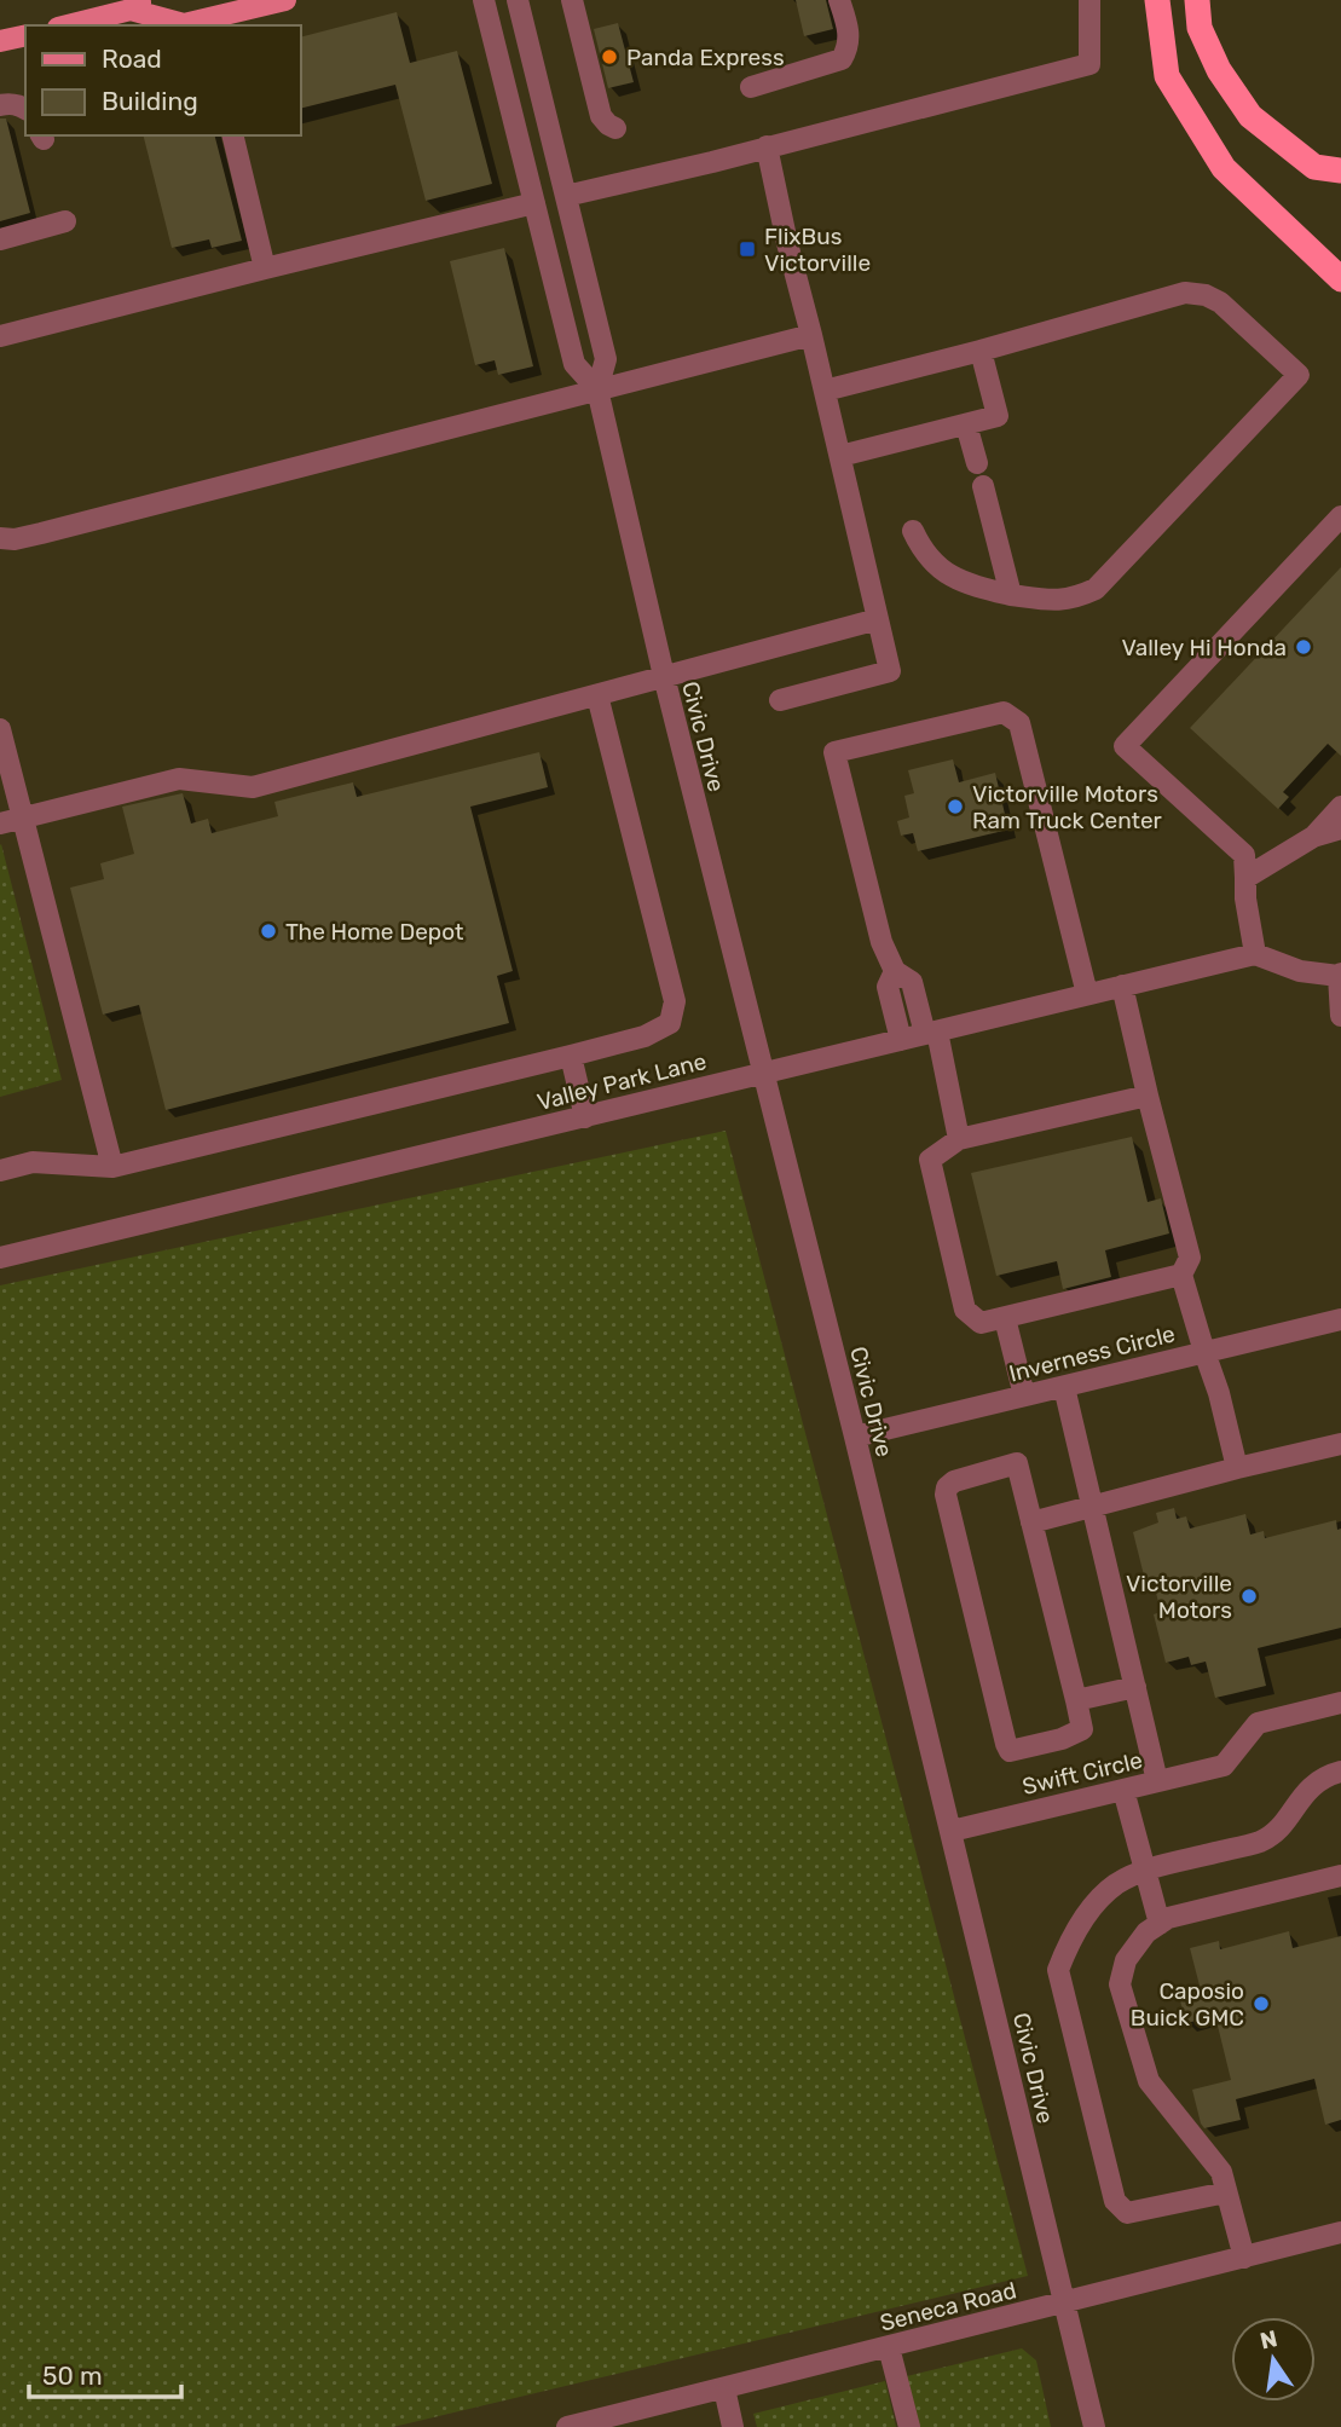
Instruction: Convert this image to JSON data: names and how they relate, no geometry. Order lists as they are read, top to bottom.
{
  "streets": {
    "street": [
      "Civic Drive",
      "Valley Park Lane",
      "Inverness Circle",
      "Swift Circle",
      "Seneca Road"
    ]
  },
  "crossings": [
    ["Civic Drive", "Valley Park Lane"],
    ["Civic Drive", "Inverness Circle"],
    ["Civic Drive", "Swift Circle"],
    ["Civic Drive", "Seneca Road"]
  ],
  "places": {
    "other": [
      "Panda Express",
      "Valley Hi Honda",
      "Victorville Motors Ram Truck Center",
      "The Home Depot",
      "Victorville Motors",
      "Caposio Buick GMC"
    ],
    "transit": ["FlixBus Victorville"]
  },
  "legend": ["Road", "Building"],
  "scale_bar": "50 m",
  "north": "top"
}
